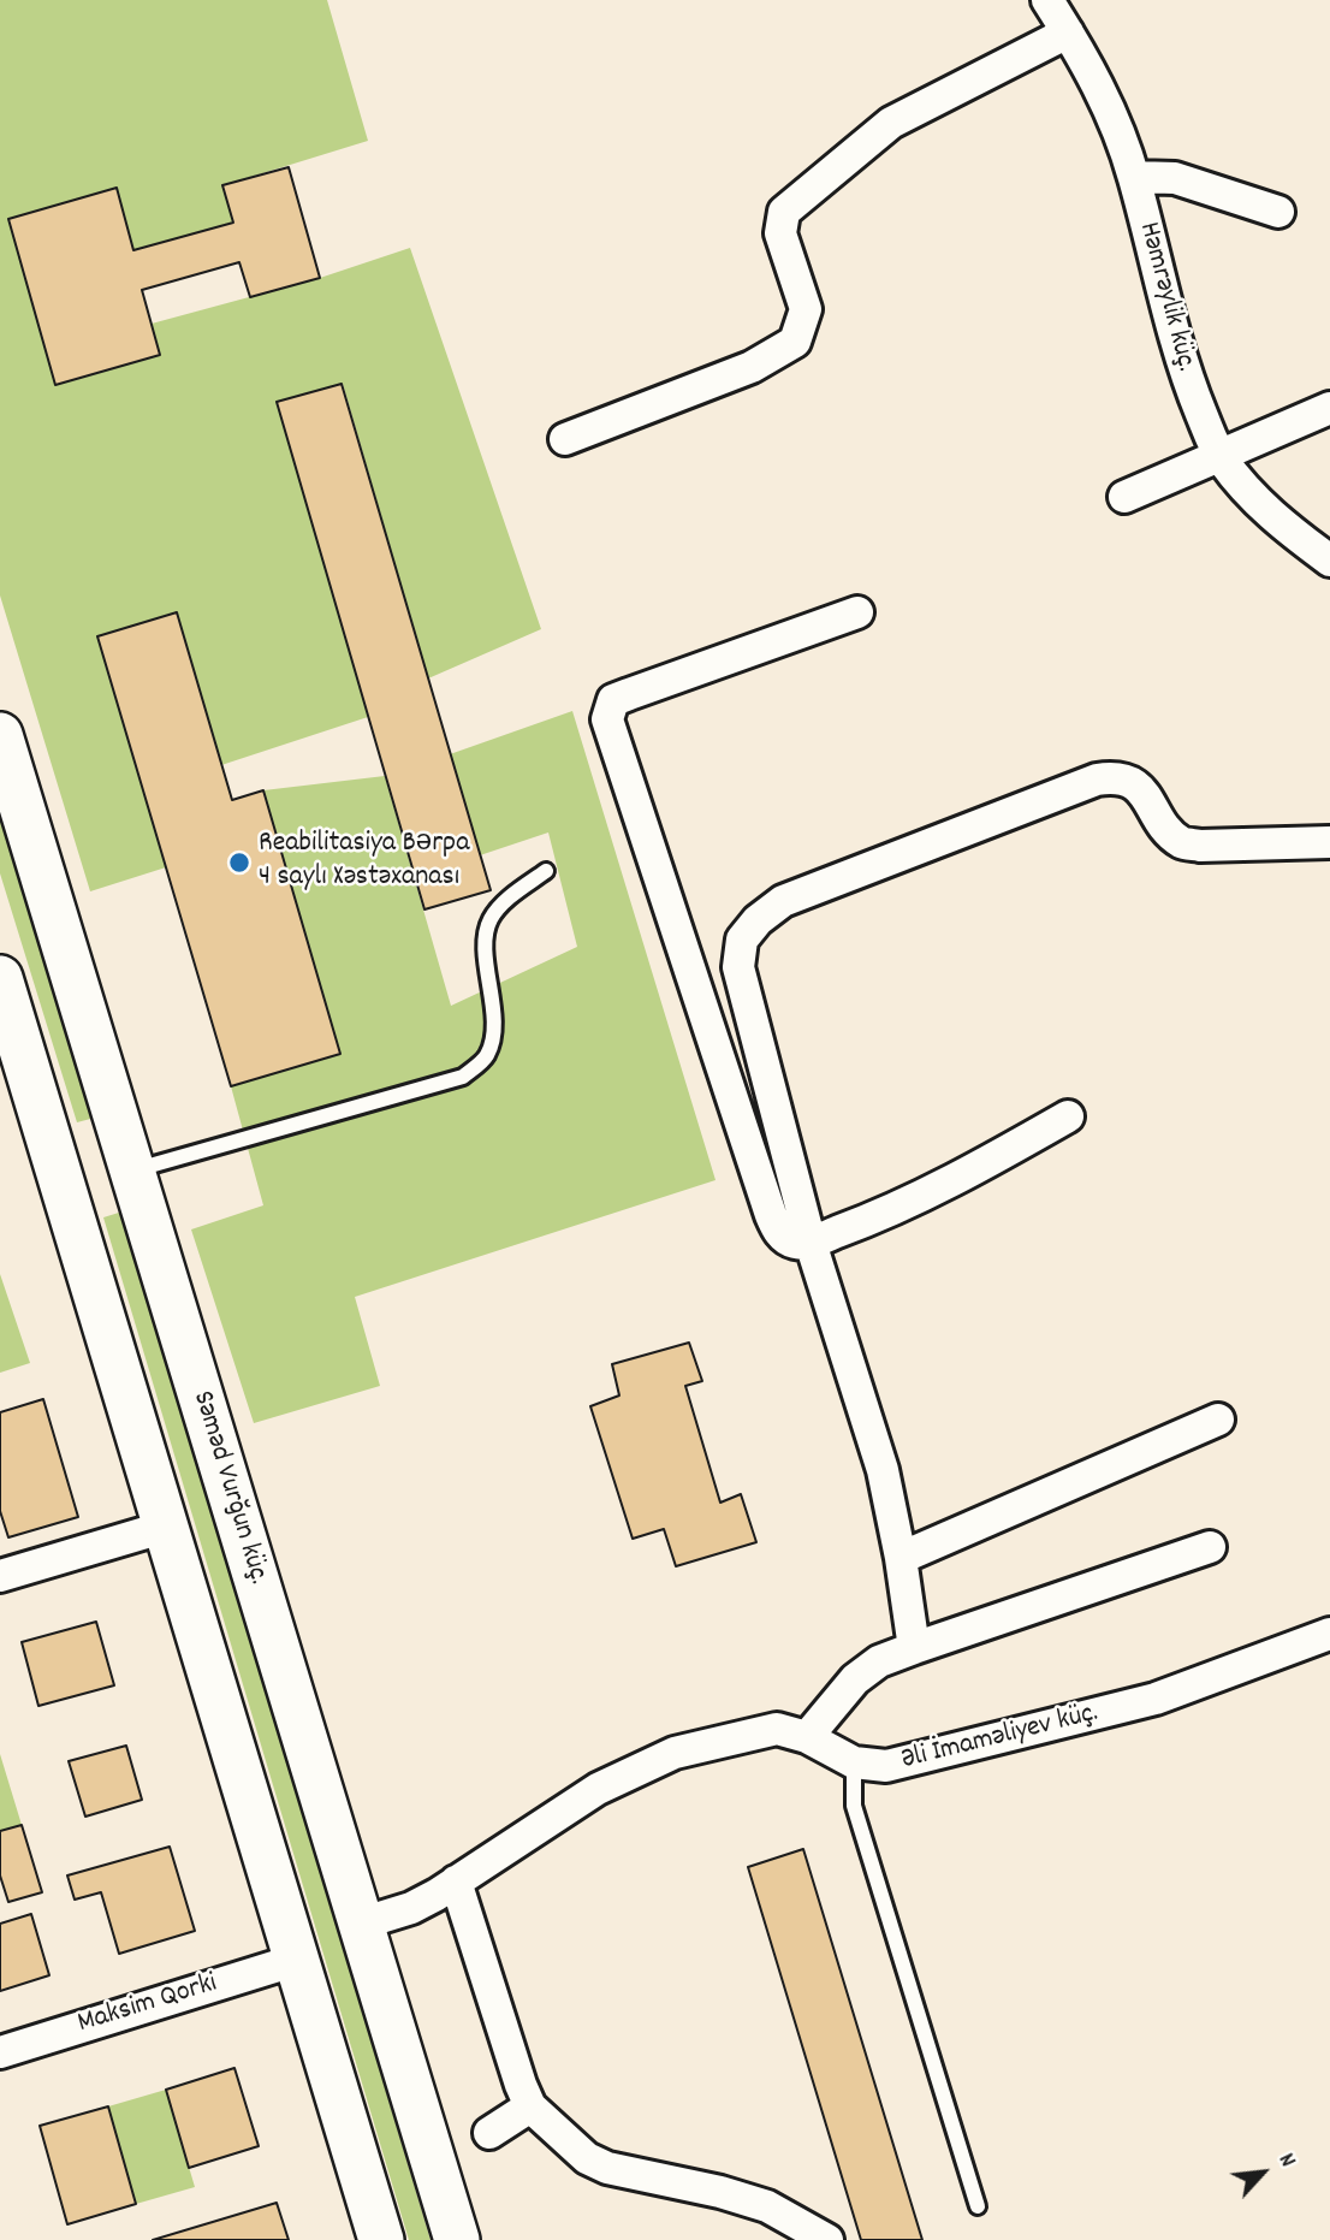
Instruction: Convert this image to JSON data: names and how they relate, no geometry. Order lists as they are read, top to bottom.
{
  "streets": {
    "main road": ["Səməd Vurğun küç."],
    "street": ["Həmrəylik küç.", "Əli İmaməliyev küç.", "Maksim Qorki"]
  },
  "crossings": [
    ["Səməd Vurğun küç.", "Əli İmaməliyev küç."]
  ],
  "places": ["Reabilitasiya Bәrpa 4 saylı Xəstəxanası"],
  "north": "top right"
}
